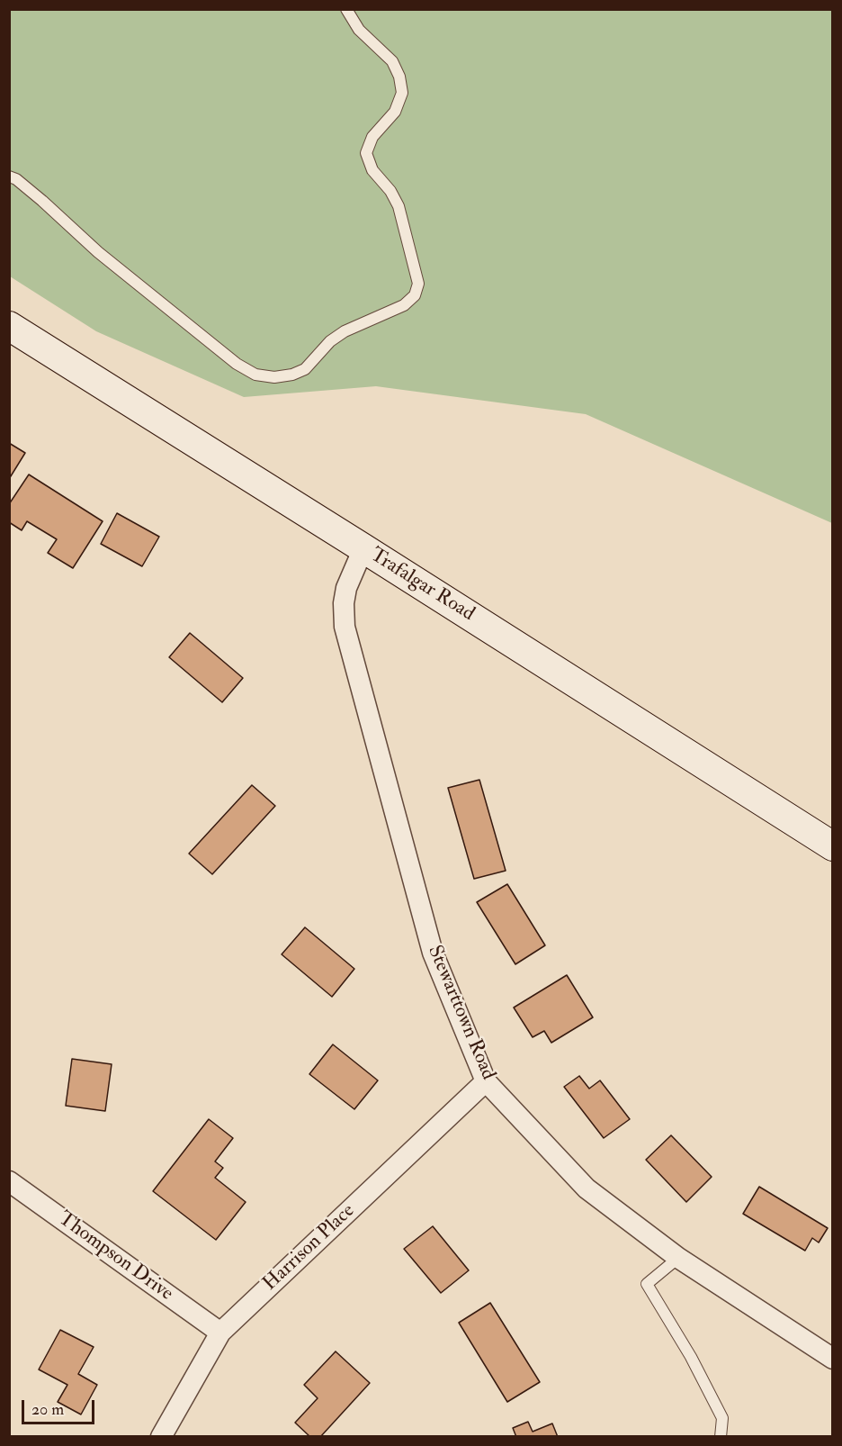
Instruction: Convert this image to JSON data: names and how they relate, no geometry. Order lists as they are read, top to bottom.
{
  "streets": {
    "main road": ["Trafalgar Road"],
    "street": ["Stewarttown Road", "Harrison Place", "Thompson Drive"]
  },
  "crossings": [
    ["Trafalgar Road", "Stewarttown Road"],
    ["Stewarttown Road", "Harrison Place"],
    ["Harrison Place", "Thompson Drive"]
  ],
  "scale_bar": "20 m"
}
